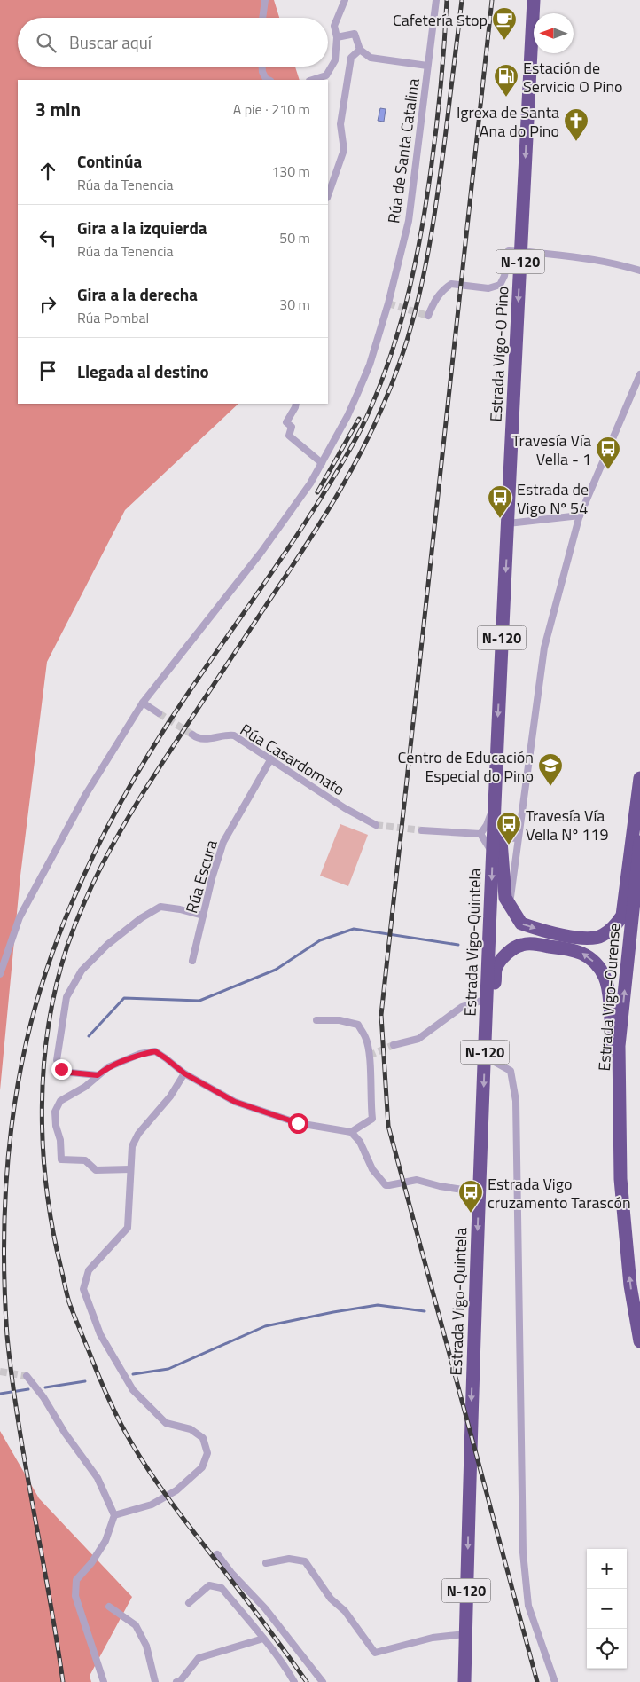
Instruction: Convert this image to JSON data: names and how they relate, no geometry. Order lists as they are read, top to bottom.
{
  "streets": {
    "highway": [
      "N-120",
      "Estrada Vigo-O Pino",
      "Estrada Vigo-Quintela",
      "Estrada Vigo-Ourense"
    ],
    "street": ["Rúa de Santa Catalina", "Rúa Casardomato", "Rúa Escura"]
  },
  "crossings": [
    ["Estrada Vigo-O Pino", "Estrada Vigo-Quintela"],
    ["Rúa Casardomato", "Rúa Escura"]
  ],
  "one_way": ["Estrada Vigo-O Pino", "Estrada Vigo-Quintela", "Estrada Vigo-Ourense"],
  "places": {
    "cafe": ["Cafetería Stop"],
    "fuel station": ["Estación de Servicio O Pino"],
    "church": ["Igrexa de Santa Ana do Pino"],
    "bus stop": [
      "Travesía Vía Vella - 1",
      "Estrada de Vigo Nº 54",
      "Travesía Vía Vella Nº 119",
      "Estrada Vigo cruzamento Tarascón"
    ],
    "school or university": ["Centro de Educación Especial do Pino"]
  },
  "north": "left",
  "page": {
    "search": "Buscar aquí",
    "heading": ["3 min", "A pie · 210 m"],
    "list": [
      ["Continúa", "Rúa da Tenencia", "130 m"],
      ["Gira a la izquierda", "Rúa da Tenencia", "50 m"],
      ["Gira a la derecha", "Rúa Pombal", "30 m"],
      "Llegada al destino"
    ],
    "map_buttons": ["+", "−"]
  }
}
